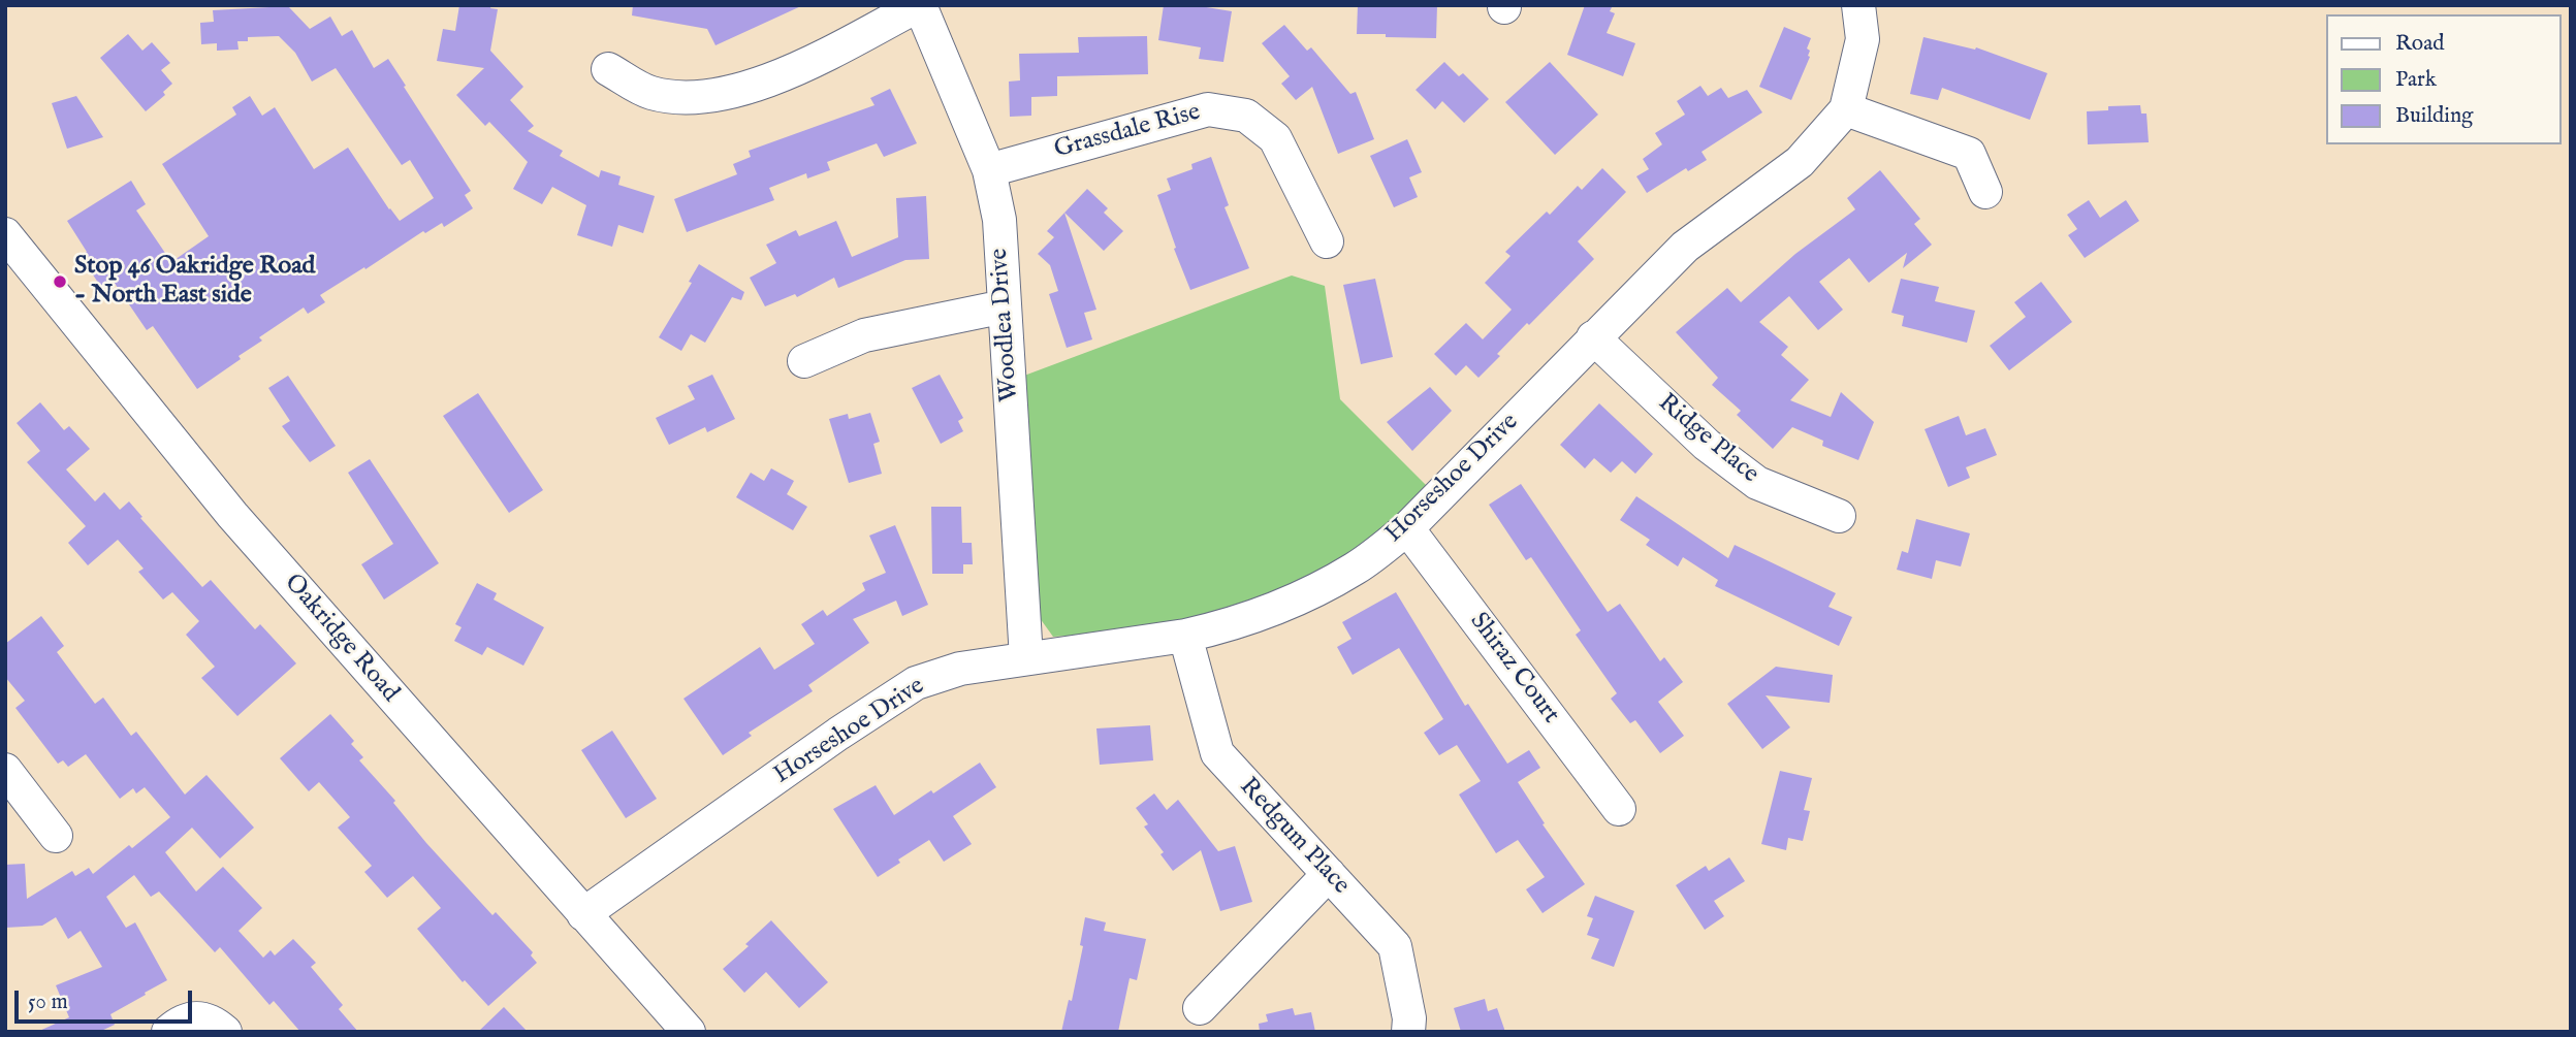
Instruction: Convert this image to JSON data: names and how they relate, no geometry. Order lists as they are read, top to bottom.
{
  "streets": {
    "street": [
      "Grassdale Rise",
      "Woodlea Drive",
      "Ridge Place",
      "Horseshoe Drive",
      "Oakridge Road",
      "Shiraz Court",
      "Redgum Place"
    ]
  },
  "crossings": [
    ["Grassdale Rise", "Woodlea Drive"],
    ["Woodlea Drive", "Horseshoe Drive"],
    ["Ridge Place", "Horseshoe Drive"],
    ["Horseshoe Drive", "Oakridge Road"],
    ["Horseshoe Drive", "Shiraz Court"],
    ["Horseshoe Drive", "Redgum Place"]
  ],
  "places": ["Stop 46 Oakridge Road - North East side"],
  "legend": ["Road", "Park", "Building"],
  "scale_bar": "50 m"
}
